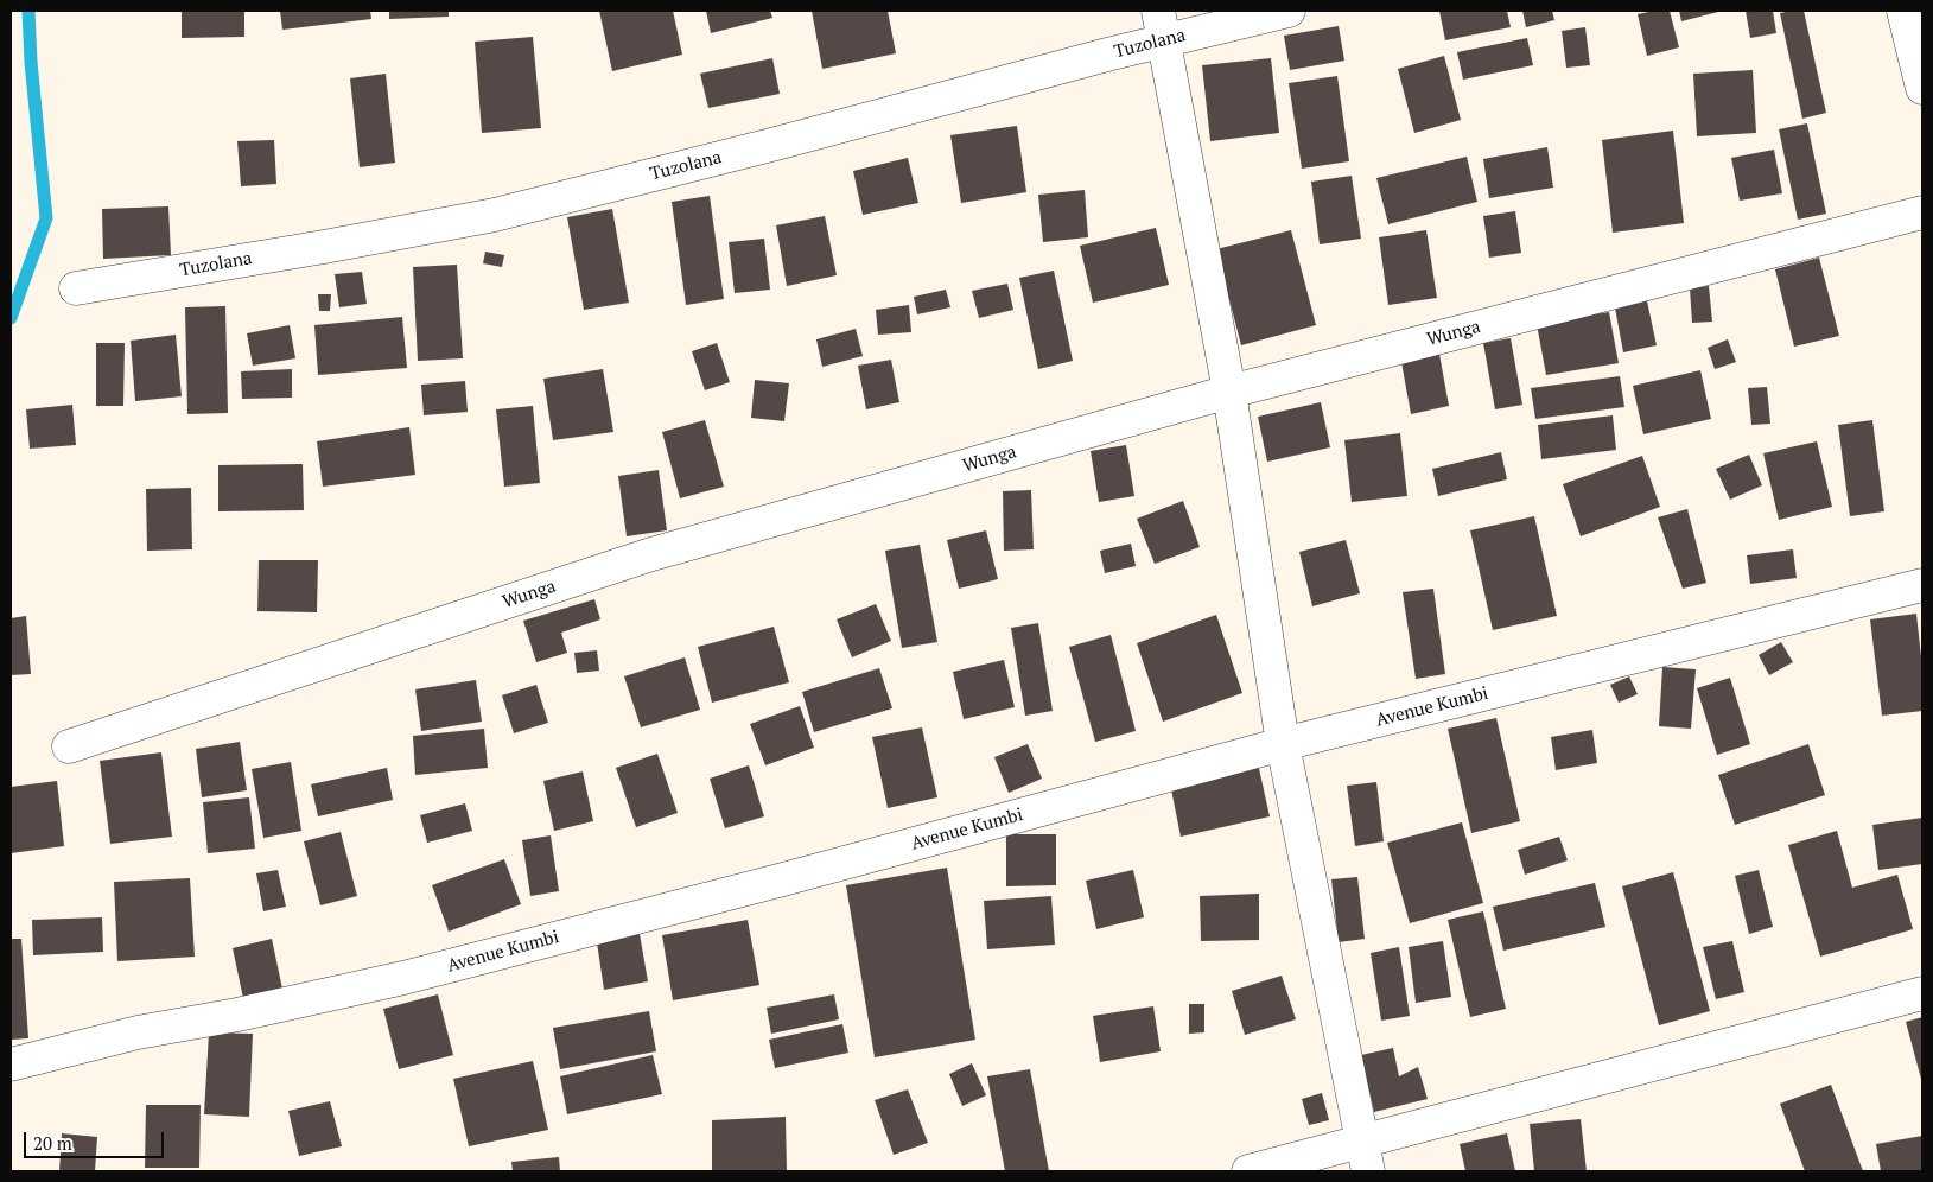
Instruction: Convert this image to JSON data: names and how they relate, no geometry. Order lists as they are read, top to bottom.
{
  "streets": {
    "street": ["Tuzolana", "Wunga", "Avenue Kumbi"]
  },
  "scale_bar": "20 m"
}
